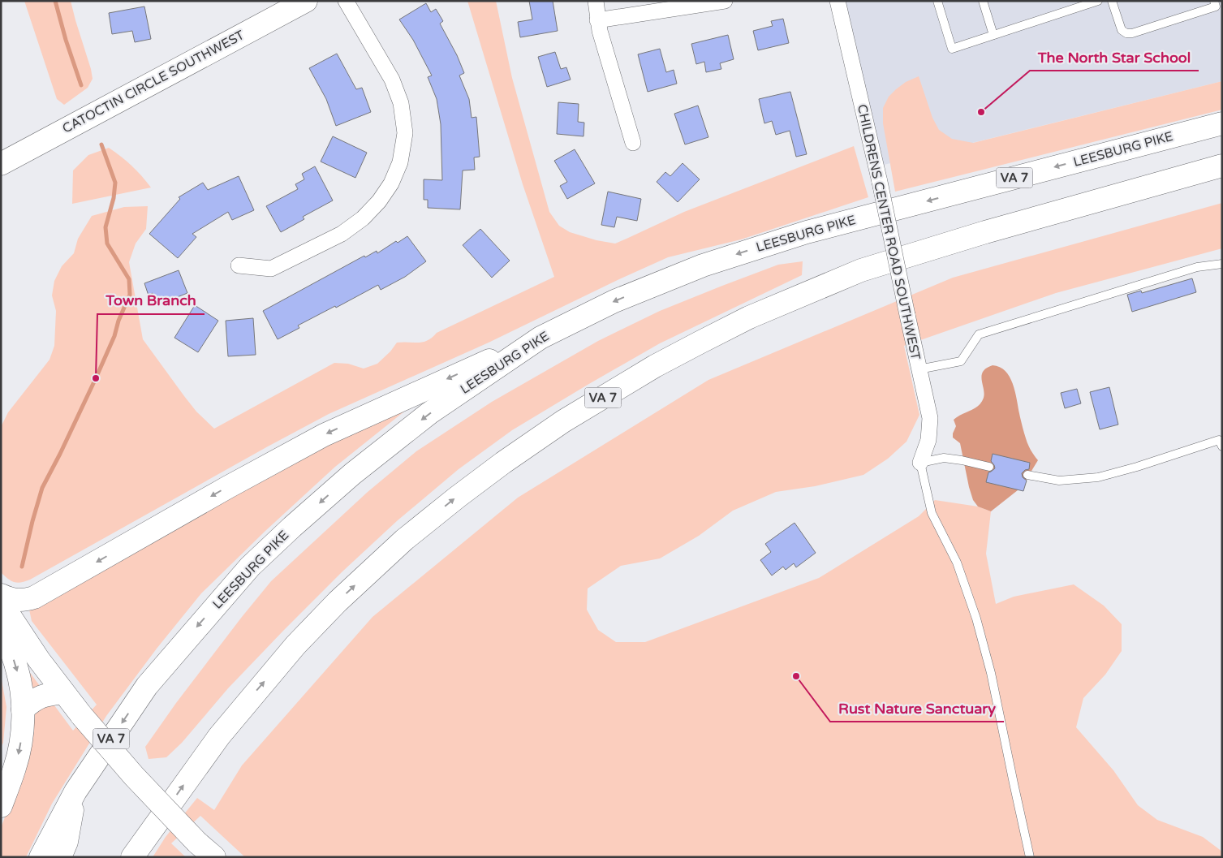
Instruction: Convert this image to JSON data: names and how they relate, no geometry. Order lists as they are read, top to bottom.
{
  "streets": {
    "main road": ["CATOCTIN CIRCLE SOUTHWEST", "LEESBURG PIKE", "VA 7"],
    "street": ["CHILDRENS CENTER ROAD SOUTHWEST"]
  },
  "places": ["The North Star School", "Town Branch", "Rust Nature Sanctuary"]
}
